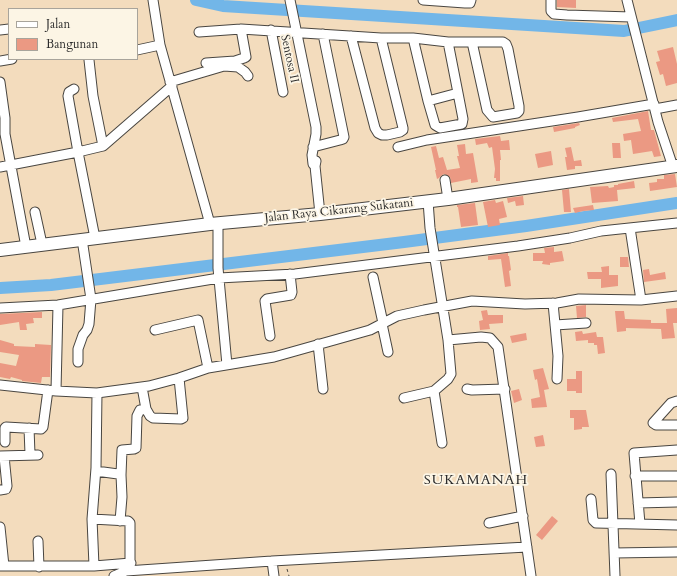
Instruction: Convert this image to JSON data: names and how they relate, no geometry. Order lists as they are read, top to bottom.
{
  "streets": {
    "main road": ["Jalan Raya Cikarang Sukatani"],
    "street": ["Sentosa II"]
  },
  "districts": ["SUKAMANAH"],
  "legend": ["Jalan", "Bangunan"]
}
